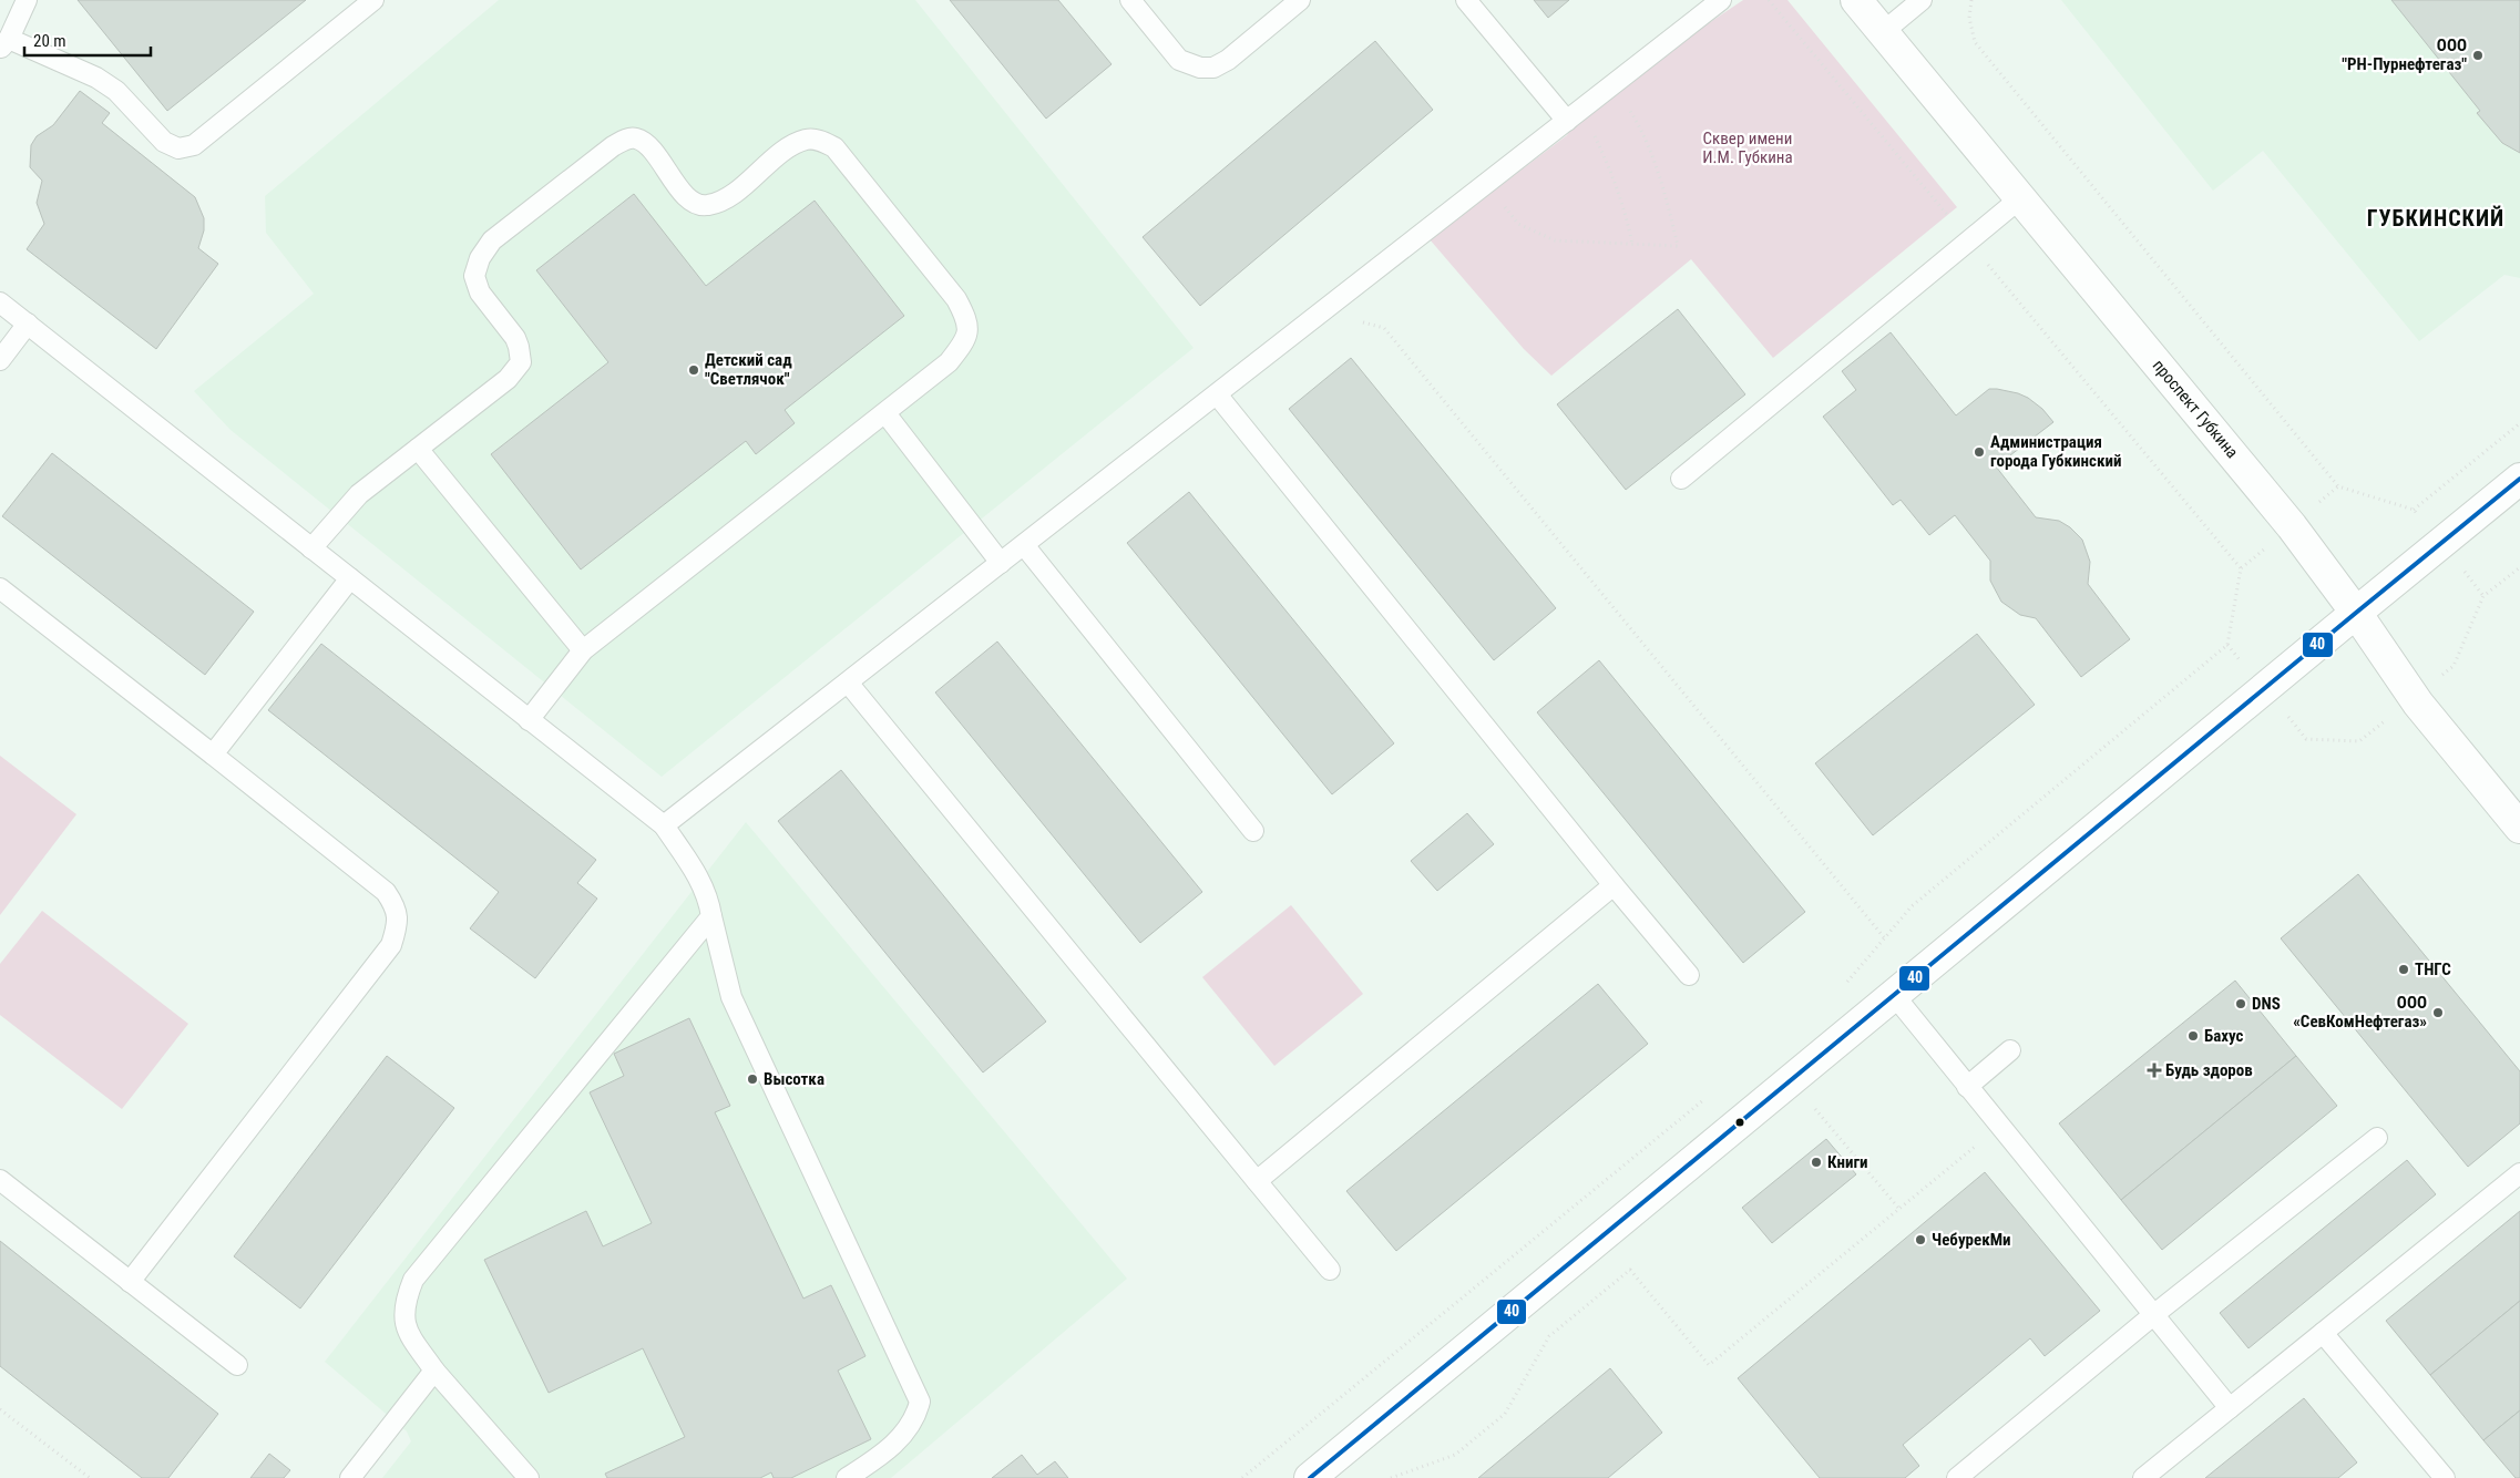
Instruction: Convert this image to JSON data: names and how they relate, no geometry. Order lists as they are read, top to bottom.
{
  "streets": {
    "street": ["проспект Губкина"]
  },
  "districts": ["ГУБКИНСКИЙ"],
  "parks": ["Сквер имени И.М. Губкина"],
  "places": {
    "other": [
      "ООО \"РН-Пурнефтегаз\"",
      "Детский сад \"Светлячок\"",
      "Администрация города Губкинский",
      "ТНГС",
      "DNS",
      "ООО «СевКомНефтегаз»",
      "Бахус",
      "Высотка",
      "Книги",
      "ЧебурекМи"
    ],
    "health": ["Будь здоров"]
  },
  "lines": ["transit line 40"],
  "scale_bar": "20 m"
}
